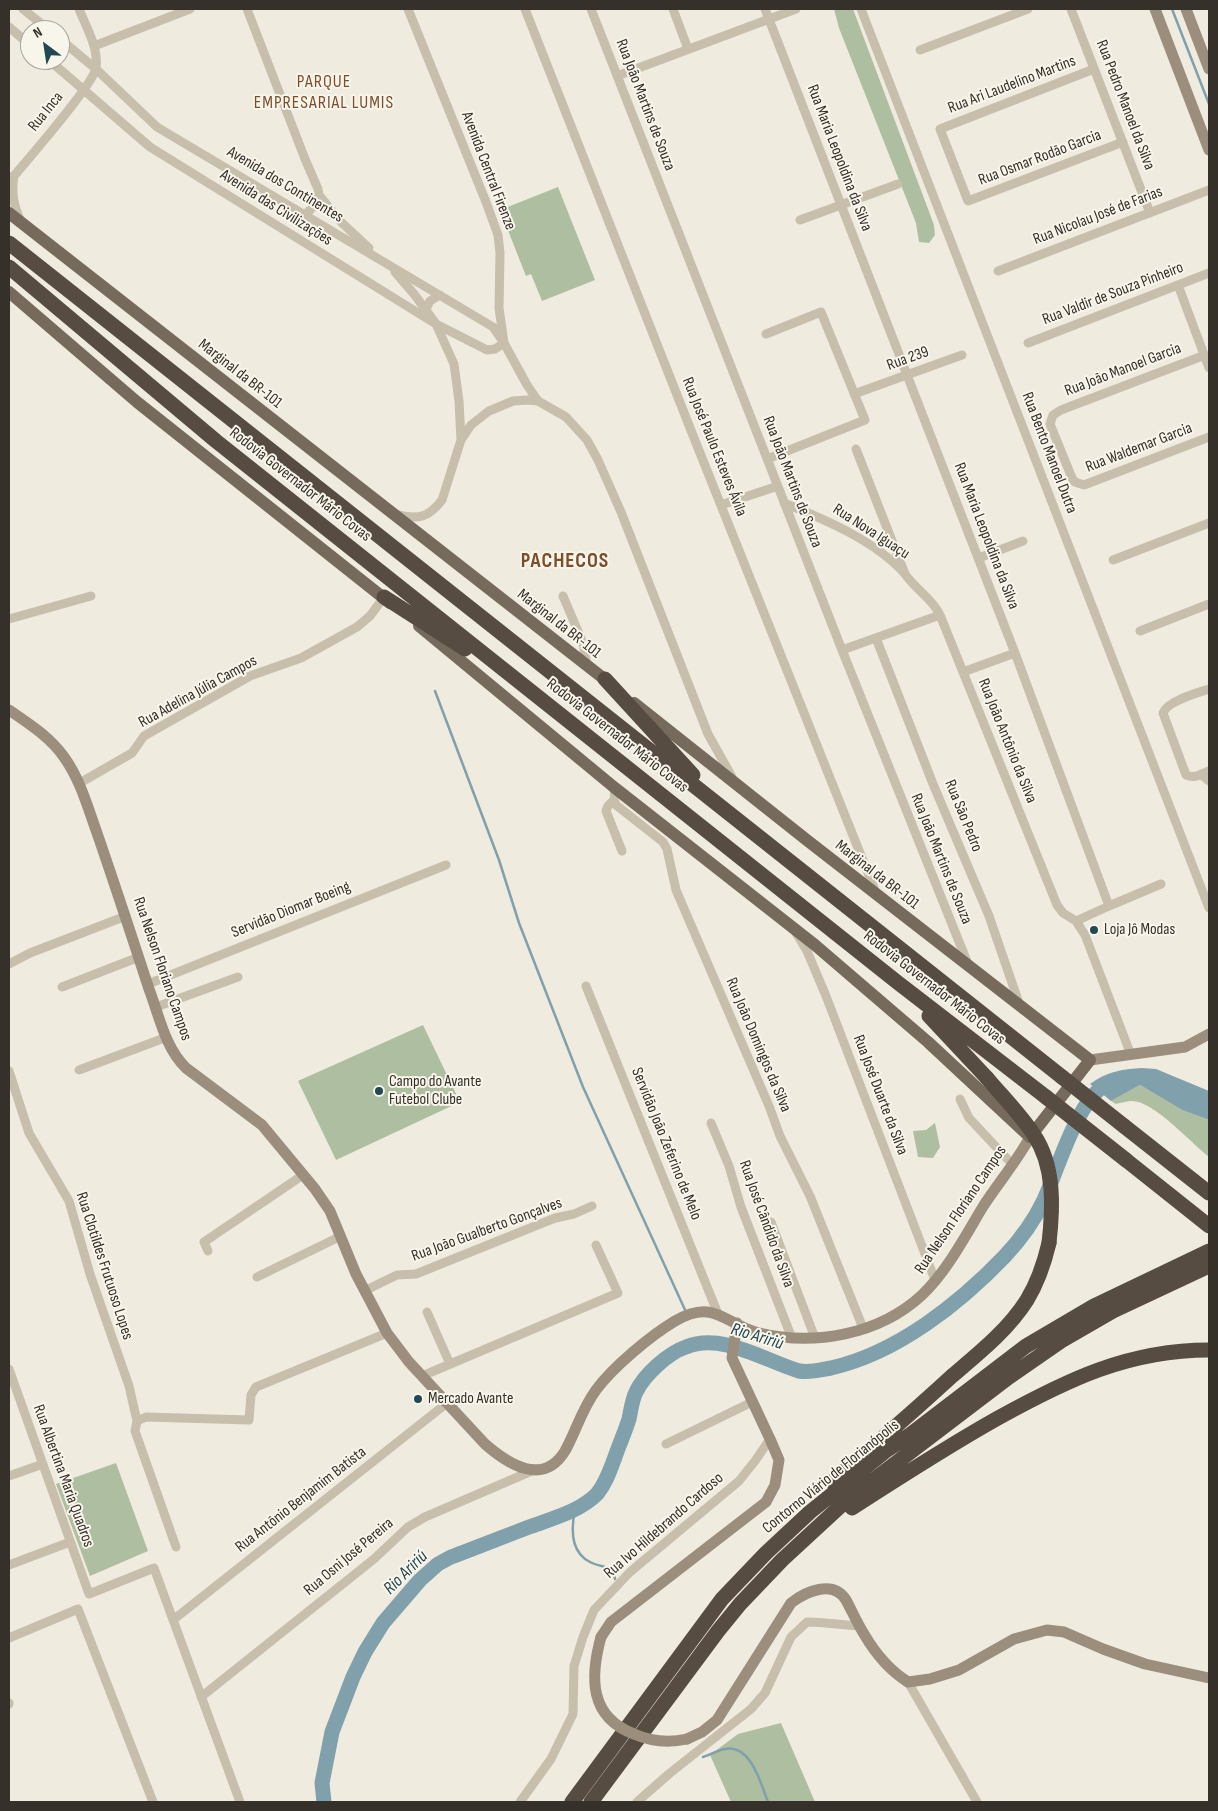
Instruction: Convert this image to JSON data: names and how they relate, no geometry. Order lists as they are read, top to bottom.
{
  "streets": {
    "highway": ["Rodovia Governador Mário Covas", "Contorno Viário de Florianópolis"],
    "main road": ["Marginal da BR-101", "Rua Nelson Floriano Campos"],
    "street": [
      "Rua Ari Laudelino Martins",
      "Rua João Martins de Souza",
      "Rua Pedro Manoel da Silva",
      "Rua Inca",
      "Rua Maria Leopoldina da Silva",
      "Rua Osmar Rodão Garcia",
      "Avenida Central Firenze",
      "Avenida dos Continentes",
      "Avenida das Civilizações",
      "Rua Nicolau José de Farias",
      "Rua Valdir de Souza Pinheiro",
      "Rua 239",
      "Rua João Manoel Garcia",
      "Rua José Paulo Esteves Ávila",
      "Rua Waldemar Garcia",
      "Rua Bento Manoel Dutra",
      "Rua Nova Iguaçu",
      "Rua Adelina Júlia Campos",
      "Rua João Antônio da Silva",
      "Rua São Pedro",
      "Servidão Diomar Boeing",
      "Rua João Domingos da Silva",
      "Rua José Duarte da Silva",
      "Servidão João Zeferino de Melo",
      "Rua José Cândido da Silva",
      "Rua João Gualberto Gonçalves",
      "Rua Clotildes Frutuoso Lopes",
      "Rua Albertina Maria Quadros",
      "Rua Antônio Benjamim Batista",
      "Rua Ivo Hildebrando Cardoso",
      "Rua Osni José Pereira"
    ]
  },
  "crossings": [
    ["Rua Ari Laudelino Martins", "Rua Pedro Manoel da Silva"],
    ["Rua Ari Laudelino Martins", "Rua Osmar Rodão Garcia"],
    ["Rua João Martins de Souza", "Marginal da BR-101"],
    ["Rua João Martins de Souza", "Rua Nova Iguaçu"],
    ["Rua Pedro Manoel da Silva", "Rua Osmar Rodão Garcia"],
    ["Rua Pedro Manoel da Silva", "Rua Nicolau José de Farias"],
    ["Rua Inca", "Avenida dos Continentes"],
    ["Rua Inca", "Avenida das Civilizações"],
    ["Rua Inca", "Marginal da BR-101"],
    ["Rua Maria Leopoldina da Silva", "Rua 239"],
    ["Avenida Central Firenze", "Avenida dos Continentes"],
    ["Avenida Central Firenze", "Avenida das Civilizações"],
    ["Avenida dos Continentes", "Avenida das Civilizações"],
    ["Rua João Manoel Garcia", "Rua Waldemar Garcia"],
    ["Marginal da BR-101", "Rua José Paulo Esteves Ávila"],
    ["Marginal da BR-101", "Rua São Pedro"],
    ["Marginal da BR-101", "Rua Nelson Floriano Campos"],
    ["Rua Nova Iguaçu", "Rua João Antônio da Silva"],
    ["Rua Adelina Júlia Campos", "Rua Nelson Floriano Campos"],
    ["Servidão Diomar Boeing", "Rua Nelson Floriano Campos"],
    ["Rua Nelson Floriano Campos", "Rua João Domingos da Silva"],
    ["Rua Nelson Floriano Campos", "Rua José Duarte da Silva"],
    ["Rua Nelson Floriano Campos", "Servidão João Zeferino de Melo"],
    ["Rua Nelson Floriano Campos", "Rua José Cândido da Silva"],
    ["Rua Nelson Floriano Campos", "Rua João Gualberto Gonçalves"],
    ["Rua Nelson Floriano Campos", "Rua Antônio Benjamim Batista"],
    ["Rua Nelson Floriano Campos", "Rua Osni José Pereira"],
    ["Rua Albertina Maria Quadros", "Rua Antônio Benjamim Batista"]
  ],
  "districts": ["PARQUE EMPRESARIAL LUMIS", "PACHECOS"],
  "water": ["Rio Aririú"],
  "places": ["Loja Jô Modas", "Campo do Avante Futebol Clube", "Mercado Avante"],
  "north": "top left"
}
